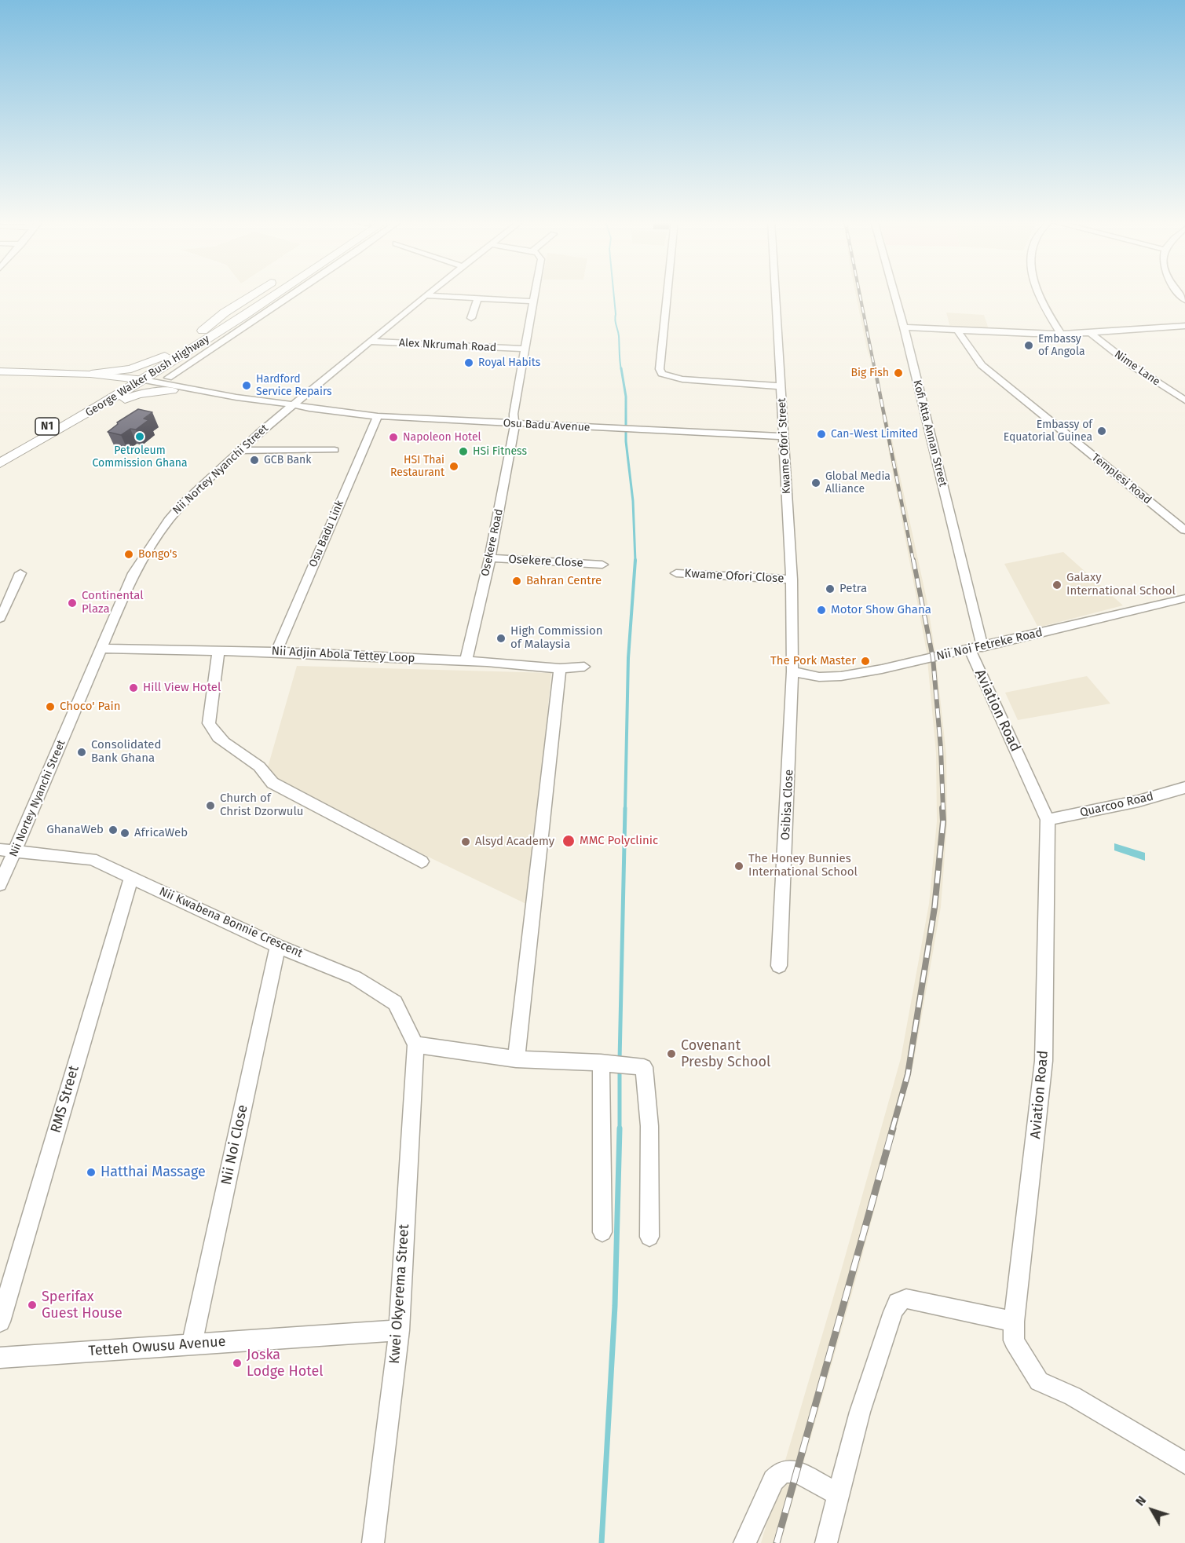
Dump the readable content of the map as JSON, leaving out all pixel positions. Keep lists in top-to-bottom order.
{
  "streets": {
    "highway": ["George Walker Bush Highway", "N1"],
    "street": [
      "Alex Nkrumah Road",
      "Nime Lane",
      "Osu Badu Avenue",
      "Kofi Atta Annan Street",
      "Kwame Ofori Street",
      "Nii Nortey Nyanchi Street",
      "Templesi Road",
      "Osu Badu Link",
      "Osekere Road",
      "Osekere Close",
      "Kwame Ofori Close",
      "Nii Noi Fetreke Road",
      "Nii Adjin Abola Tettey Loop",
      "Aviation Road",
      "Osibisa Close",
      "Quarcoo Road",
      "Nii Kwabena Bonnie Crescent",
      "RMS Street",
      "Nii Noi Close",
      "Kwei Okyerema Street",
      "Tetteh Owusu Avenue"
    ]
  },
  "crossings": [
    ["Alex Nkrumah Road", "Nii Nortey Nyanchi Street"],
    ["Alex Nkrumah Road", "Osekere Road"],
    ["George Walker Bush Highway", "Osu Badu Avenue"],
    ["Osu Badu Avenue", "Kwame Ofori Street"],
    ["Osu Badu Avenue", "Nii Nortey Nyanchi Street"],
    ["Osu Badu Avenue", "Osu Badu Link"],
    ["Osu Badu Avenue", "Osekere Road"],
    ["Kofi Atta Annan Street", "Nii Noi Fetreke Road"],
    ["Kwame Ofori Street", "Kwame Ofori Close"],
    ["Kwame Ofori Street", "Nii Noi Fetreke Road"],
    ["Kwame Ofori Street", "Osibisa Close"],
    ["Nii Nortey Nyanchi Street", "Nii Adjin Abola Tettey Loop"],
    ["Nii Nortey Nyanchi Street", "Nii Kwabena Bonnie Crescent"],
    ["Osu Badu Link", "Nii Adjin Abola Tettey Loop"],
    ["Osekere Road", "Osekere Close"],
    ["Osekere Road", "Nii Adjin Abola Tettey Loop"],
    ["Nii Noi Fetreke Road", "Aviation Road"],
    ["Nii Noi Fetreke Road", "Osibisa Close"],
    ["Aviation Road", "Quarcoo Road"],
    ["Nii Kwabena Bonnie Crescent", "RMS Street"],
    ["Nii Kwabena Bonnie Crescent", "Nii Noi Close"],
    ["Nii Kwabena Bonnie Crescent", "Kwei Okyerema Street"],
    ["Nii Noi Close", "Tetteh Owusu Avenue"],
    ["Kwei Okyerema Street", "Tetteh Owusu Avenue"]
  ],
  "places": [
    "Embassy of Angola",
    "Royal Habits",
    "Big Fish",
    "Hardford Service Repairs",
    "Embassy of Equatorial Guinea",
    "Can-West Limited",
    "Petroleum Commission Ghana",
    "Napoleon Hotel",
    "HSi Fitness",
    "GCB Bank",
    "HSI Thai Restaurant",
    "Global Media Alliance",
    "Bongo's",
    "Bahran Centre",
    "Galaxy International School",
    "Petra",
    "Continental Plaza",
    "Motor Show Ghana",
    "High Commission of Malaysia",
    "The Pork Master",
    "Hill View Hotel",
    "Choco' Pain",
    "Consolidated Bank Ghana",
    "Church of Christ Dzorwulu",
    "GhanaWeb",
    "AfricaWeb",
    "MMC Polyclinic",
    "Alsyd Academy",
    "The Honey Bunnies International School",
    "Covenant Presby School",
    "Hatthai Massage",
    "Sperifax Guest House",
    "Joska Lodge Hotel"
  ],
  "north": "top left"
}
